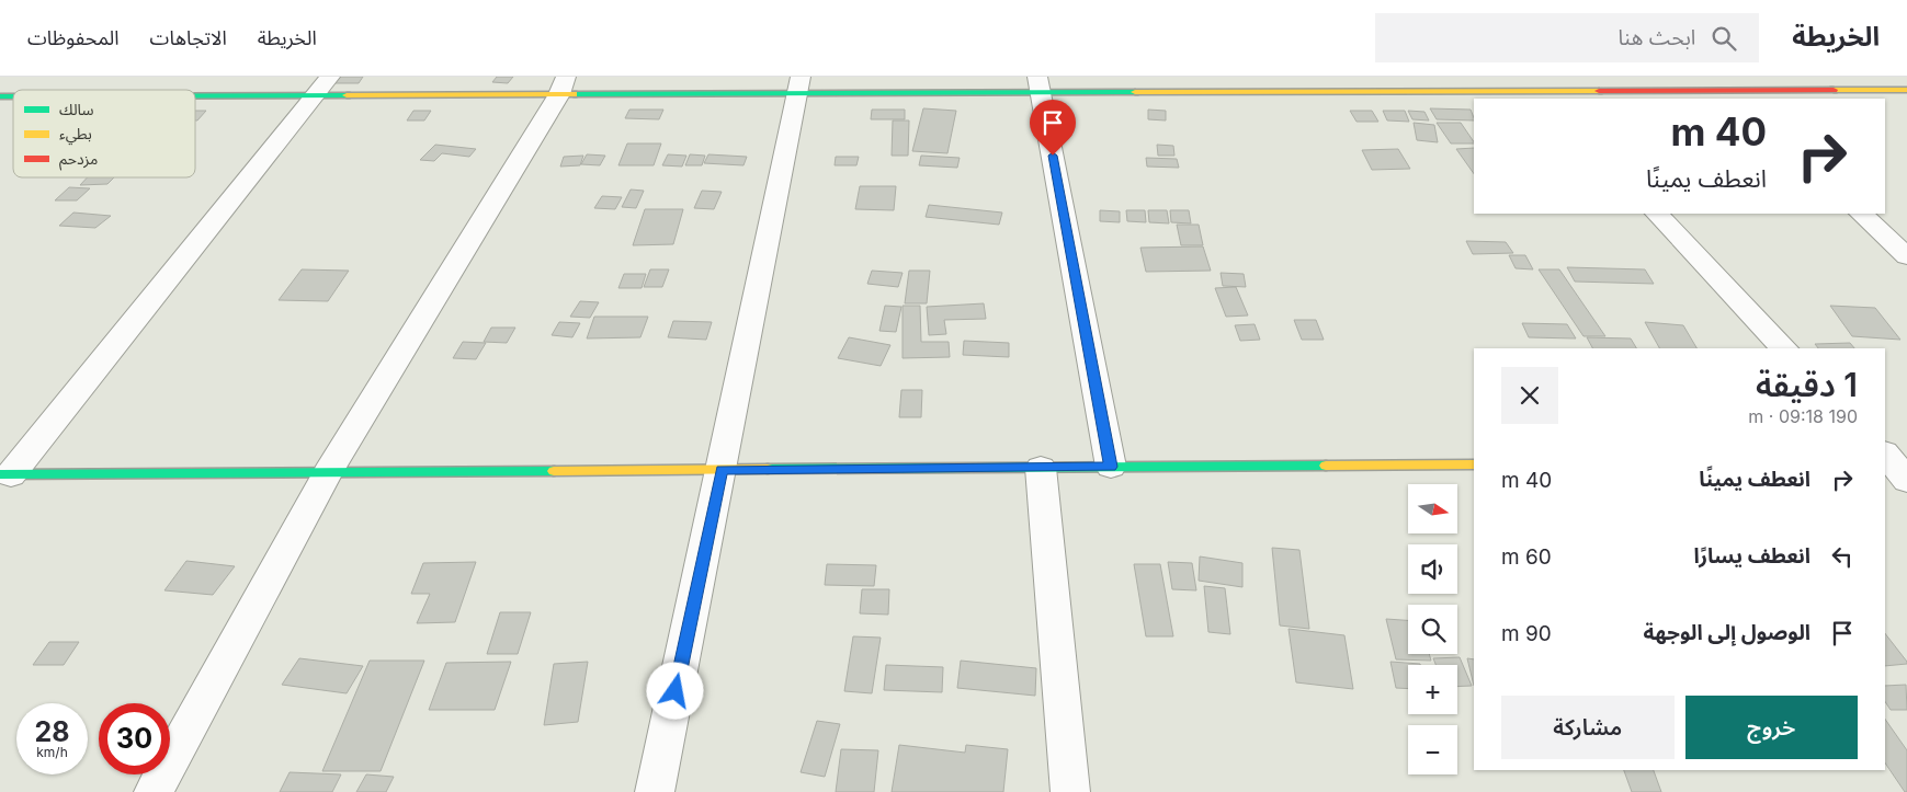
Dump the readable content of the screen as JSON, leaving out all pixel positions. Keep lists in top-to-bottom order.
{
  "legend": ["سالك", "بطيء", "مزدحم"],
  "north": "right",
  "page": {
    "header": "الخريطة",
    "search": "ابحث هنا",
    "nav": ["الخريطة", "الاتجاهات", "المحفوظات"],
    "turn": ["40 m", "انعطف يمينًا"],
    "heading": ["1 دقيقة", "190 m · 09:18"],
    "list": [
      {
        "name": "انعطف يمينًا",
        "value": "40 m"
      },
      {
        "name": "انعطف يسارًا",
        "value": "60 m"
      },
      {
        "name": "الوصول إلى الوجهة",
        "value": "90 m"
      }
    ],
    "map_buttons": ["+", "−"],
    "buttons": ["خروج", "مشاركة"],
    "speed": "28 km/h",
    "limit": "30"
  }
}
